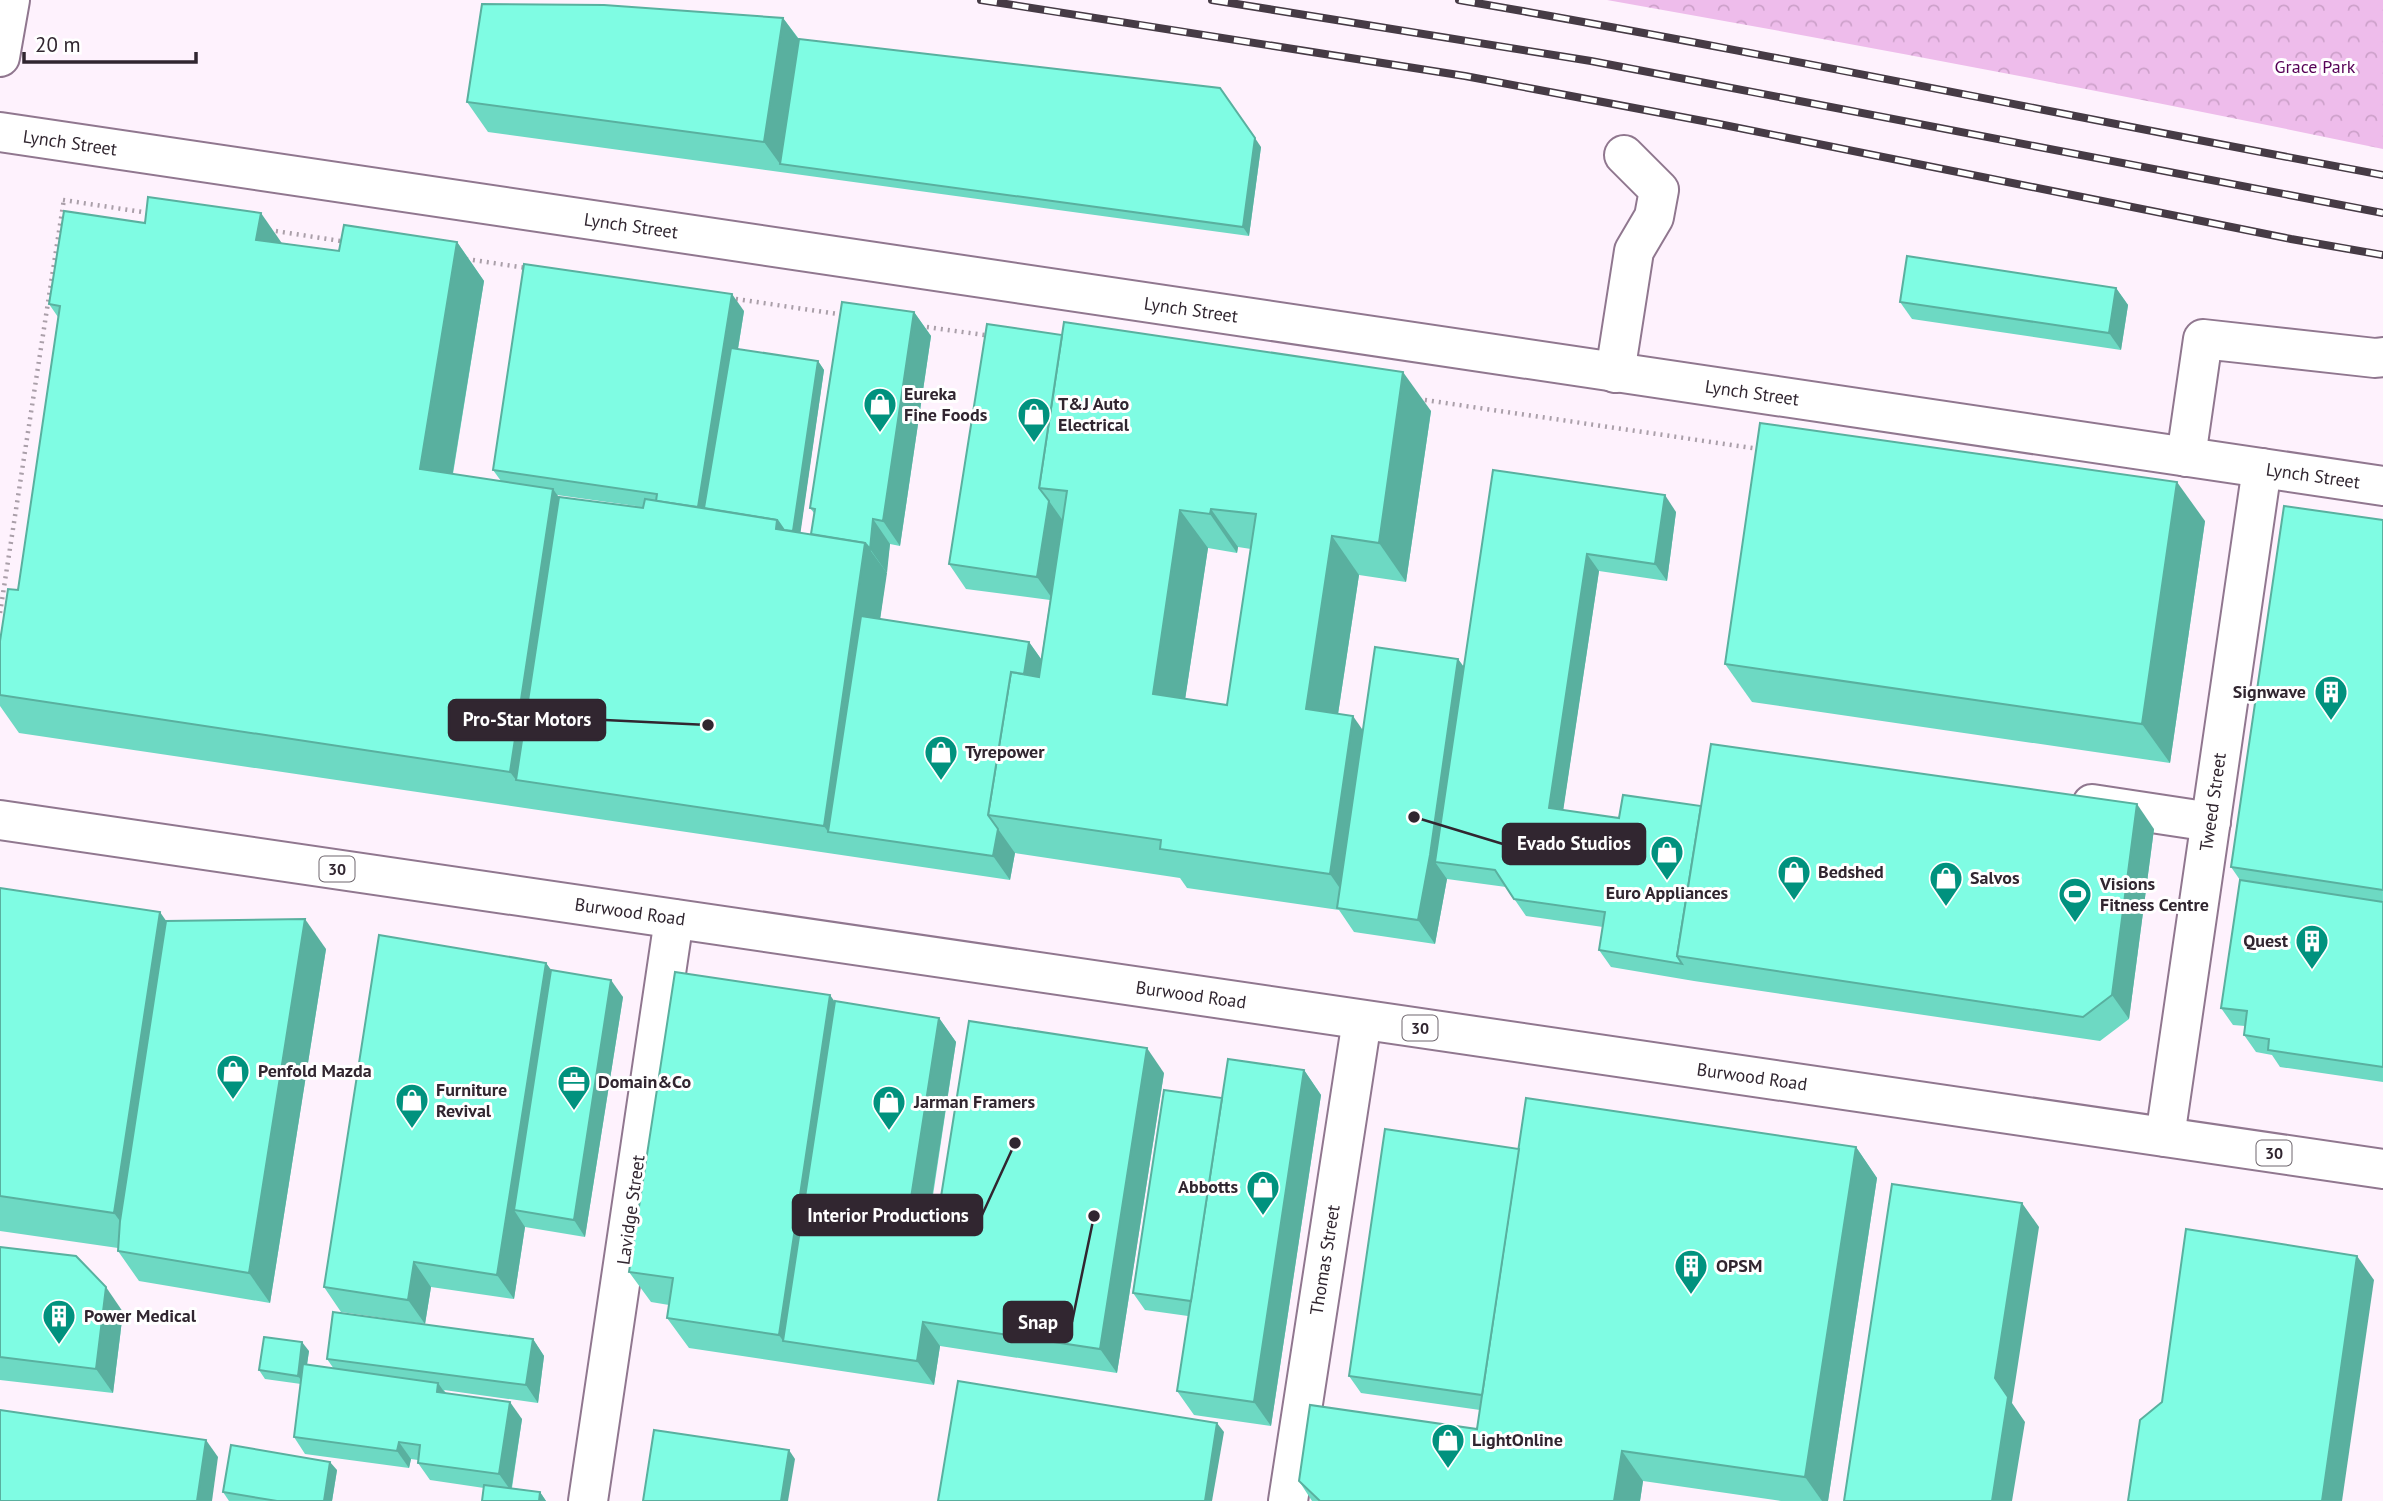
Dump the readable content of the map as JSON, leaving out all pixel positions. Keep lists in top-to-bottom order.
{
  "streets": {
    "street": [
      "Lynch Street",
      "Tweed Street",
      "30",
      "Burwood Road",
      "Lavidge Street",
      "Thomas Street"
    ]
  },
  "crossings": [
    ["Lynch Street", "Tweed Street"],
    ["Tweed Street", "Burwood Road"],
    ["Burwood Road", "Lavidge Street"],
    ["Burwood Road", "Thomas Street"]
  ],
  "parks": ["Grace Park"],
  "places": {
    "shop": [
      "Eureka Fine Foods",
      "T&J Auto Electrical",
      "Tyrepower",
      "Euro Appliances",
      "Bedshed",
      "Salvos",
      "Penfold Mazda",
      "Furniture Revival",
      "Jarman Framers",
      "Abbotts",
      "LightOnline"
    ],
    "building": [
      "Signwave",
      "Quest",
      "OPSM",
      "Power Medical"
    ],
    "other": [
      "Pro-Star Motors",
      "Evado Studios",
      "Interior Productions",
      "Snap"
    ],
    "sports": ["Visions Fitness Centre"],
    "office": ["Domain&Co"]
  },
  "scale_bar": "20 m"
}
